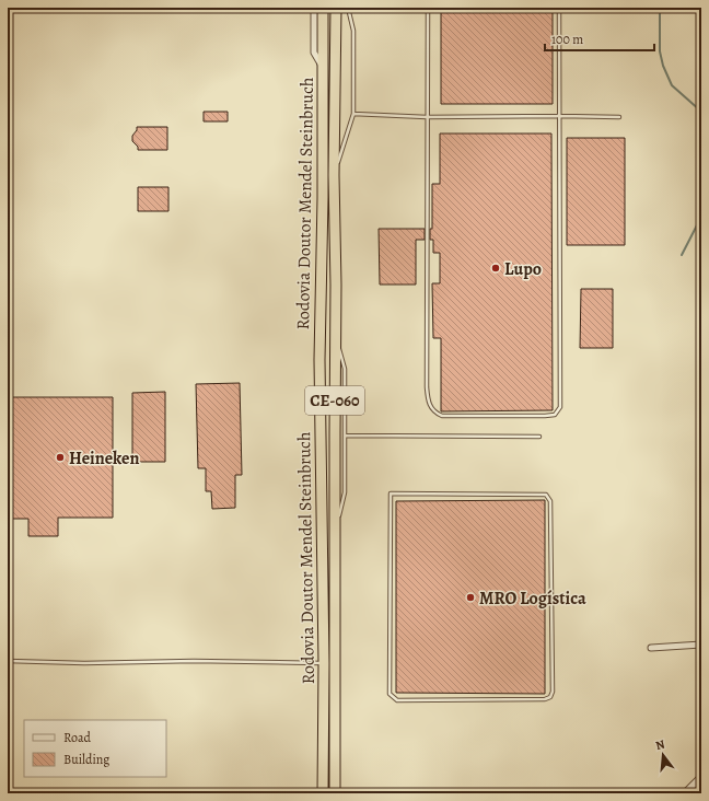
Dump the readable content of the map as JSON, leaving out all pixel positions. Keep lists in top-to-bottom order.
{
  "streets": {
    "highway": ["Rodovia Doutor Mendel Steinbruch", "CE-060"]
  },
  "places": ["Lupo", "Heineken", "MRO Logística"],
  "legend": ["Road", "Building"],
  "scale_bar": "100 m",
  "north": "top"
}
